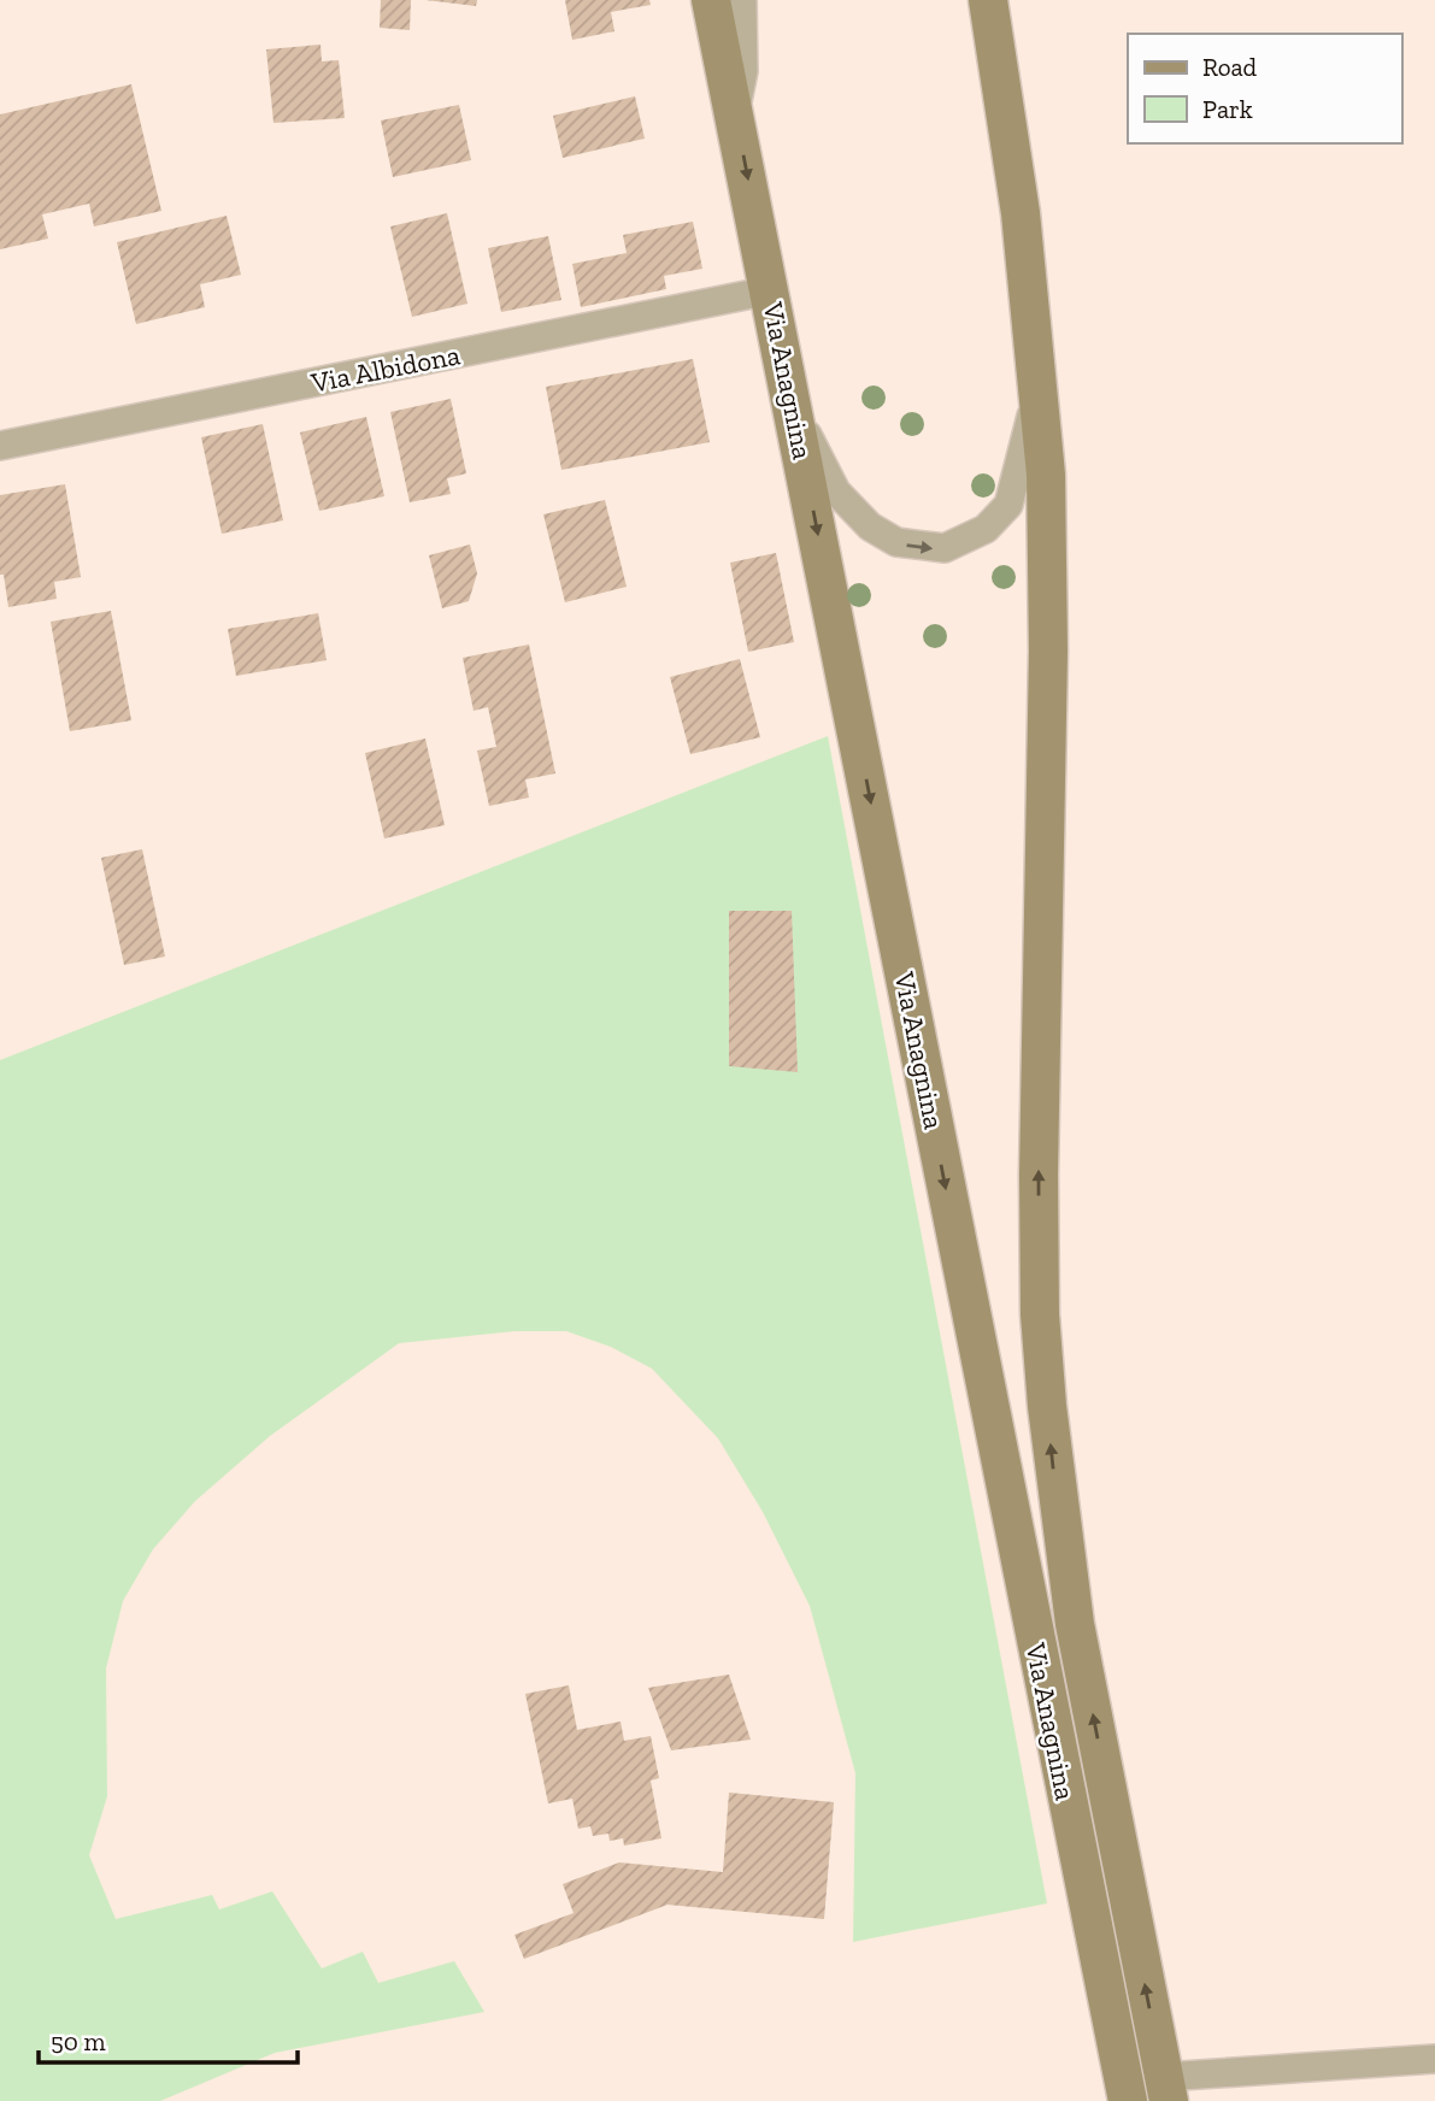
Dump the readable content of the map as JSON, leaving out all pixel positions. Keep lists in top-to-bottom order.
{
  "streets": {
    "main road": ["Via Anagnina"],
    "street": ["Via Albidona"]
  },
  "crossings": [
    ["Via Albidona", "Via Anagnina"]
  ],
  "legend": ["Road", "Park"],
  "scale_bar": "50 m"
}
